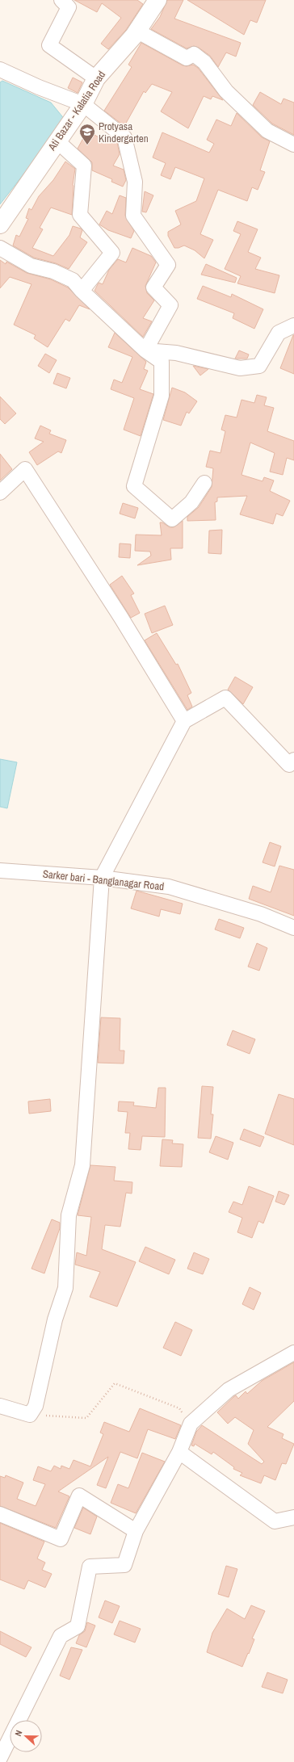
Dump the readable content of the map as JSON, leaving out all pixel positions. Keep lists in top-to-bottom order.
{
  "streets": {
    "main road": ["Ati Bazar - Kalatia Road"],
    "street": ["Sarker bari - Banglanagar Road"]
  },
  "places": {
    "school or university": ["Protyasa Kindergarten"]
  },
  "north": "left"
}
